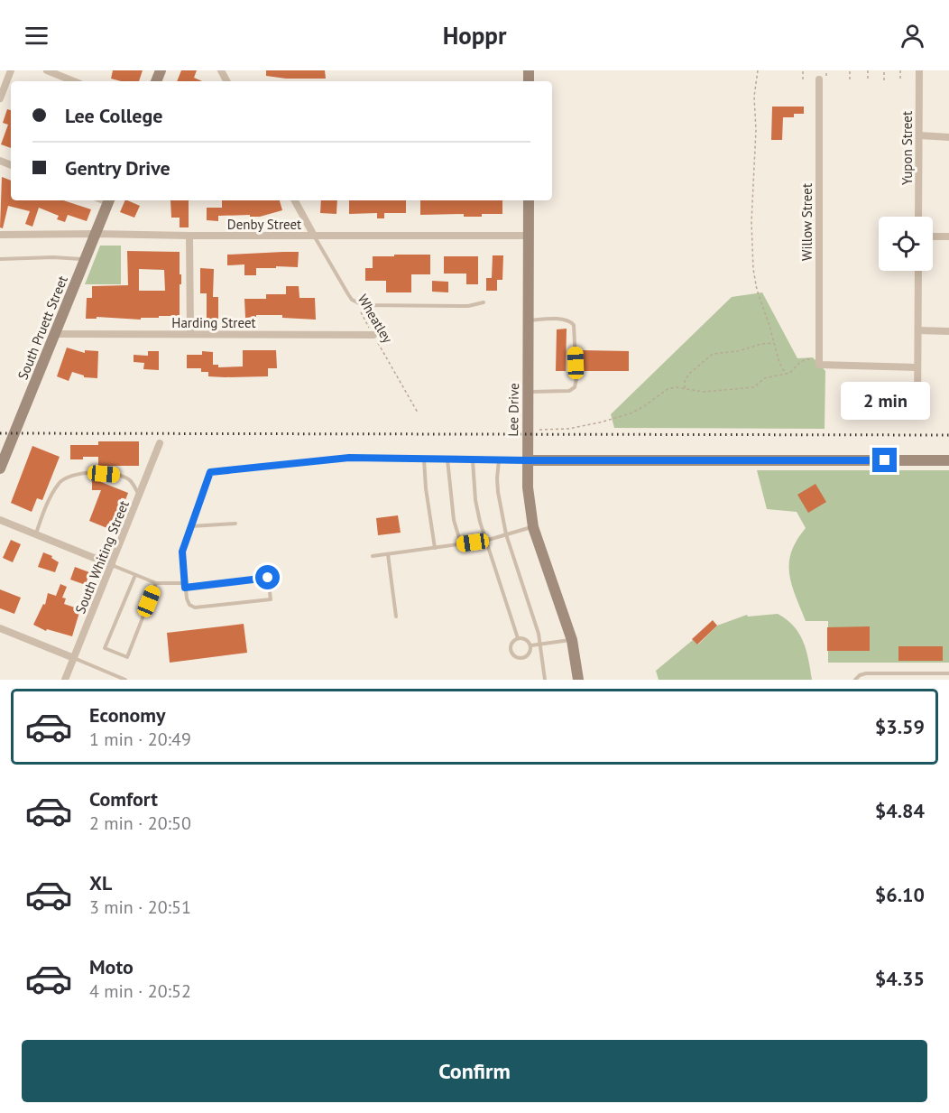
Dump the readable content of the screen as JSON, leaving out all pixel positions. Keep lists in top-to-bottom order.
{
  "streets": {
    "street": [
      "Yupon Street",
      "Willow Street",
      "Denby Street",
      "Harding Street",
      "South Pruett Street",
      "Lee Drive",
      "South Whiting Street"
    ],
    "lane": ["Wheatley"]
  },
  "crossings": [
    ["Denby Street", "Wheatley"],
    ["Denby Street", "South Pruett Street"],
    ["Denby Street", "Lee Drive"],
    ["Wheatley", "Harding Street"],
    ["Harding Street", "South Pruett Street"]
  ],
  "page": {
    "header": "Hoppr",
    "banner": ["Lee College", "Gentry Drive"],
    "bubble": "2 min",
    "list": [
      {
        "name": "Economy",
        "note": "1 min · 20:49",
        "value": "$3.59"
      },
      {
        "name": "Comfort",
        "note": "2 min · 20:50",
        "value": "$4.84"
      },
      {
        "name": "XL",
        "note": "3 min · 20:51",
        "value": "$6.10"
      },
      {
        "name": "Moto",
        "note": "4 min · 20:52",
        "value": "$4.35"
      }
    ],
    "buttons": "Confirm"
  }
}
